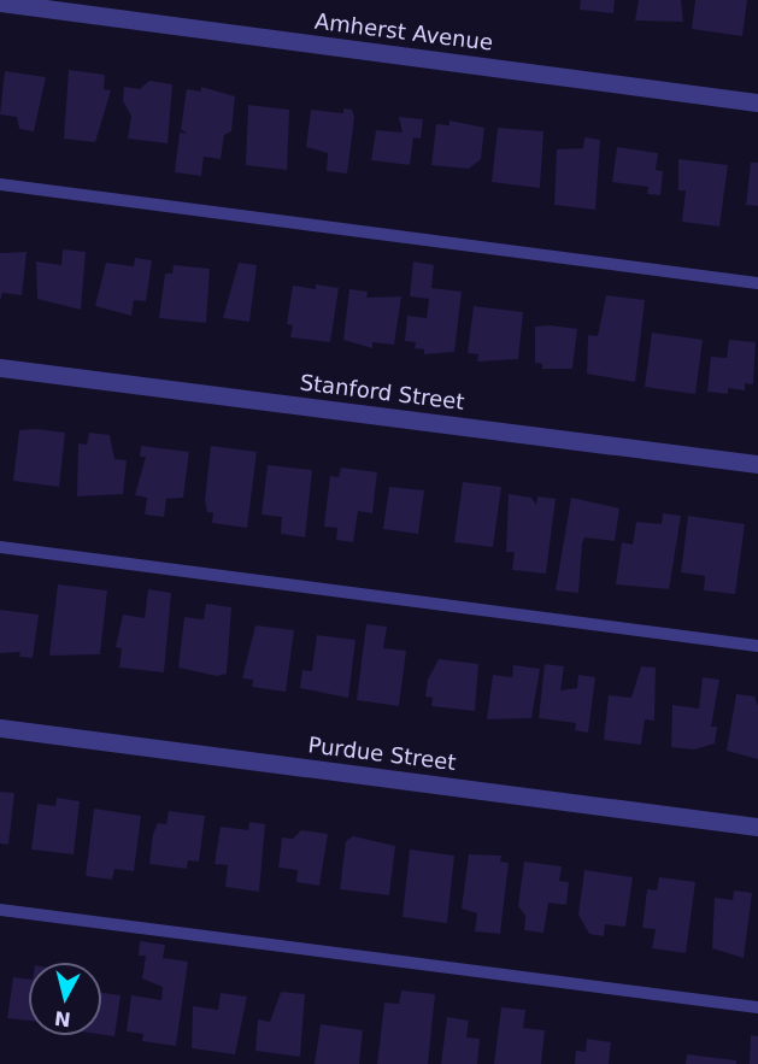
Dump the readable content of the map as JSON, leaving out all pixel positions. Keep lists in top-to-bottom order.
{
  "streets": {
    "street": ["Amherst Avenue", "Stanford Street", "Purdue Street"]
  },
  "north": "bottom"
}
